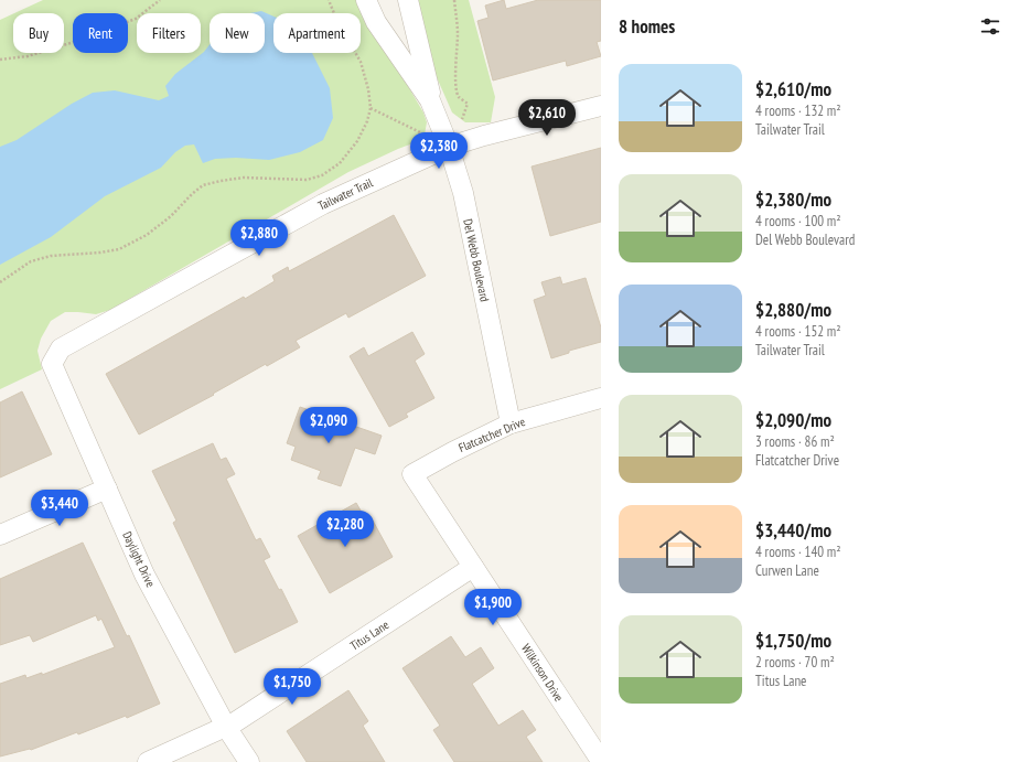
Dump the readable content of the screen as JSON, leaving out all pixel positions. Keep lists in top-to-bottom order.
{
  "streets": {
    "street": [
      "Tailwater Trail",
      "Del Webb Boulevard",
      "Flatcatcher Drive",
      "Daylight Drive",
      "Titus Lane",
      "Wilkinson Drive"
    ]
  },
  "crossings": [
    ["Tailwater Trail", "Del Webb Boulevard"],
    ["Tailwater Trail", "Daylight Drive"],
    ["Del Webb Boulevard", "Flatcatcher Drive"],
    ["Flatcatcher Drive", "Wilkinson Drive"],
    ["Daylight Drive", "Titus Lane"],
    ["Titus Lane", "Wilkinson Drive"]
  ],
  "page": {
    "heading": "8 homes",
    "chip": [
      "Buy",
      "Rent",
      "Filters",
      "New",
      "Apartment"
    ],
    "list": [
      {
        "name": "$2,610/mo",
        "note": "4 rooms · 132 m² · Tailwater Trail"
      },
      {
        "name": "$2,380/mo",
        "note": "4 rooms · 100 m² · Del Webb Boulevard"
      },
      {
        "name": "$2,880/mo",
        "note": "4 rooms · 152 m² · Tailwater Trail"
      },
      {
        "name": "$2,090/mo",
        "note": "3 rooms · 86 m² · Flatcatcher Drive"
      },
      {
        "name": "$3,440/mo",
        "note": "4 rooms · 140 m² · Curwen Lane"
      },
      {
        "name": "$1,750/mo",
        "note": "2 rooms · 70 m² · Titus Lane"
      }
    ],
    "price": [
      "$2,610",
      "$2,380",
      "$2,880",
      "$2,090",
      "$3,440",
      "$2,280",
      "$1,900",
      "$1,750"
    ]
  }
}
